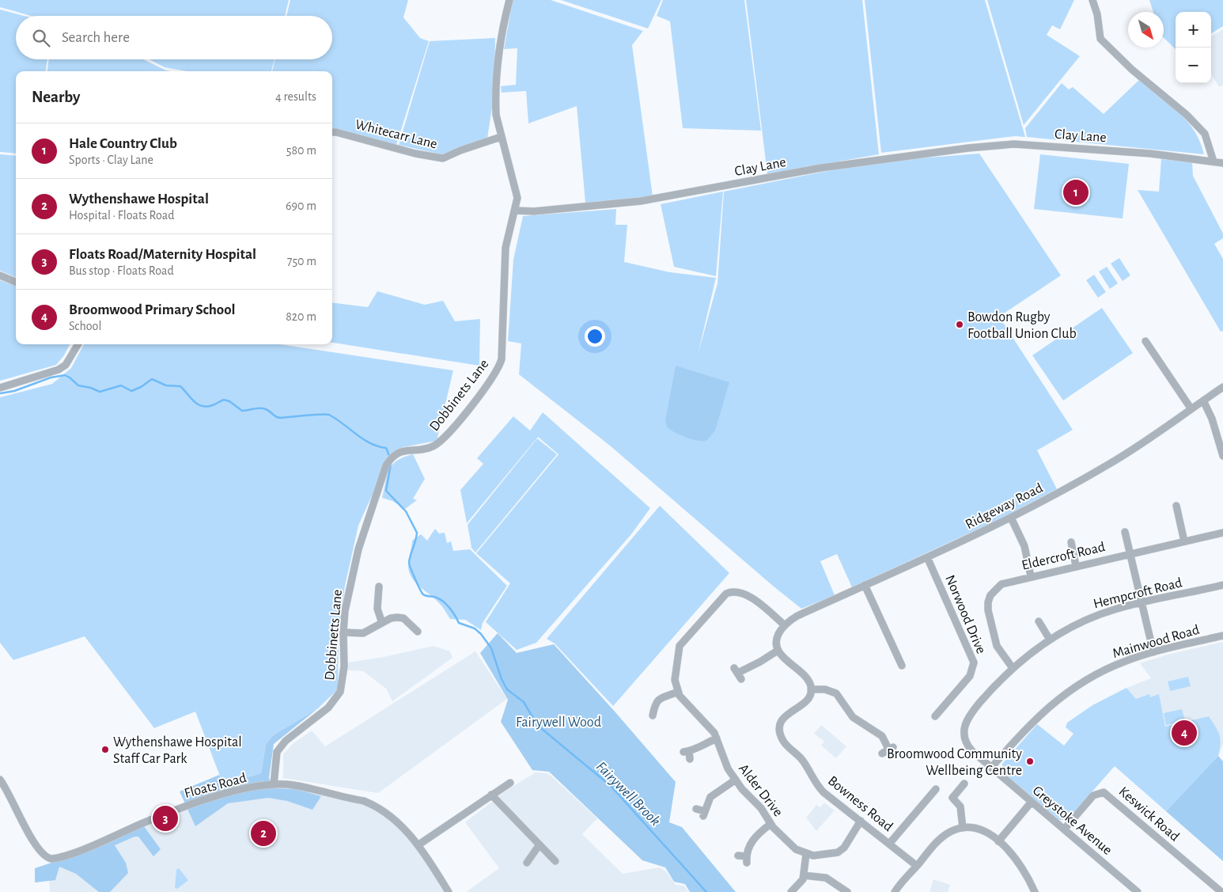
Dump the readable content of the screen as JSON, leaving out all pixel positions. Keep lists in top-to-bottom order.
{
  "streets": {
    "street": [
      "Whitecarr Lane",
      "Clay Lane",
      "Dobbinets Lane",
      "Ridgeway Road",
      "Eldercroft Road",
      "Hempcroft Road",
      "Norwood Drive",
      "Dobbinetts Lane",
      "Mainwood Road",
      "Floats Road",
      "Alder Drive",
      "Bowness Road",
      "Keswick Road",
      "Greystoke Avenue"
    ]
  },
  "crossings": [
    ["Clay Lane", "Dobbinets Lane"],
    ["Dobbinets Lane", "Dobbinetts Lane"],
    ["Ridgeway Road", "Norwood Drive"],
    ["Ridgeway Road", "Alder Drive"],
    ["Eldercroft Road", "Hempcroft Road"],
    ["Hempcroft Road", "Mainwood Road"],
    ["Hempcroft Road", "Greystoke Avenue"],
    ["Dobbinetts Lane", "Floats Road"],
    ["Mainwood Road", "Greystoke Avenue"],
    ["Keswick Road", "Greystoke Avenue"]
  ],
  "water": ["Fairywell Brook"],
  "parks": ["Fairywell Wood"],
  "places": ["Bowdon Rugby Football Union Club", "Wythenshawe Hospital Staff Car Park", "Broomwood Community Wellbeing Centre"],
  "north": "bottom right",
  "page": {
    "map_buttons": ["+", "−"],
    "search": "Search here",
    "heading": ["Nearby", "4 results"],
    "list": [
      {
        "mark": "1",
        "name": "Hale Country Club",
        "note": "Sports · Clay Lane",
        "value": "580 m"
      },
      {
        "mark": "2",
        "name": "Wythenshawe Hospital",
        "note": "Hospital · Floats Road",
        "value": "690 m"
      },
      {
        "mark": "3",
        "name": "Floats Road/Maternity Hospital",
        "note": "Bus stop · Floats Road",
        "value": "750 m"
      },
      {
        "mark": "4",
        "name": "Broomwood Primary School",
        "note": "School",
        "value": "820 m"
      }
    ],
    "pins": [
      "1",
      "4",
      "3",
      "2"
    ]
  }
}
